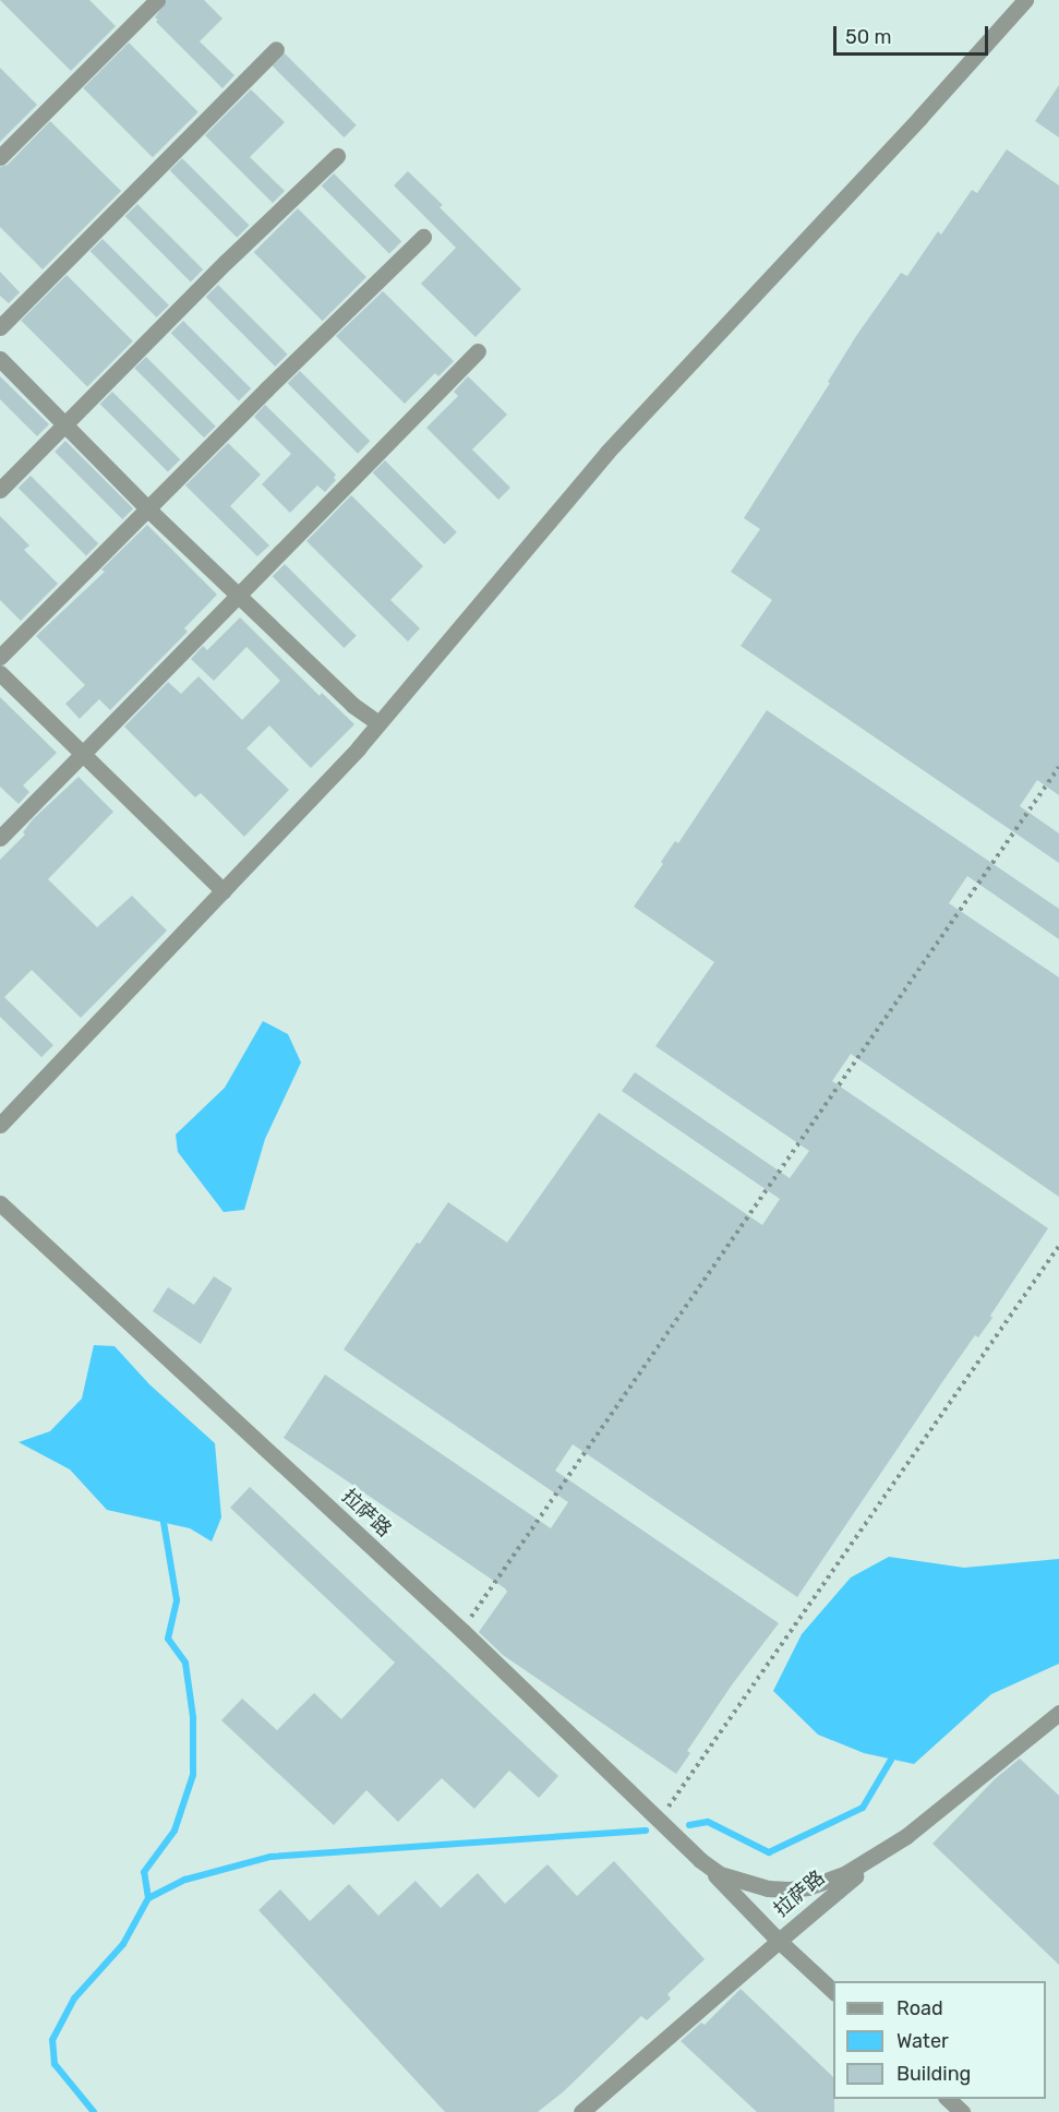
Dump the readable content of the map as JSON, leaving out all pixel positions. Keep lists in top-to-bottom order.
{
  "streets": {
    "street": ["拉萨路"]
  },
  "legend": ["Road", "Water", "Building"],
  "scale_bar": "50 m"
}
